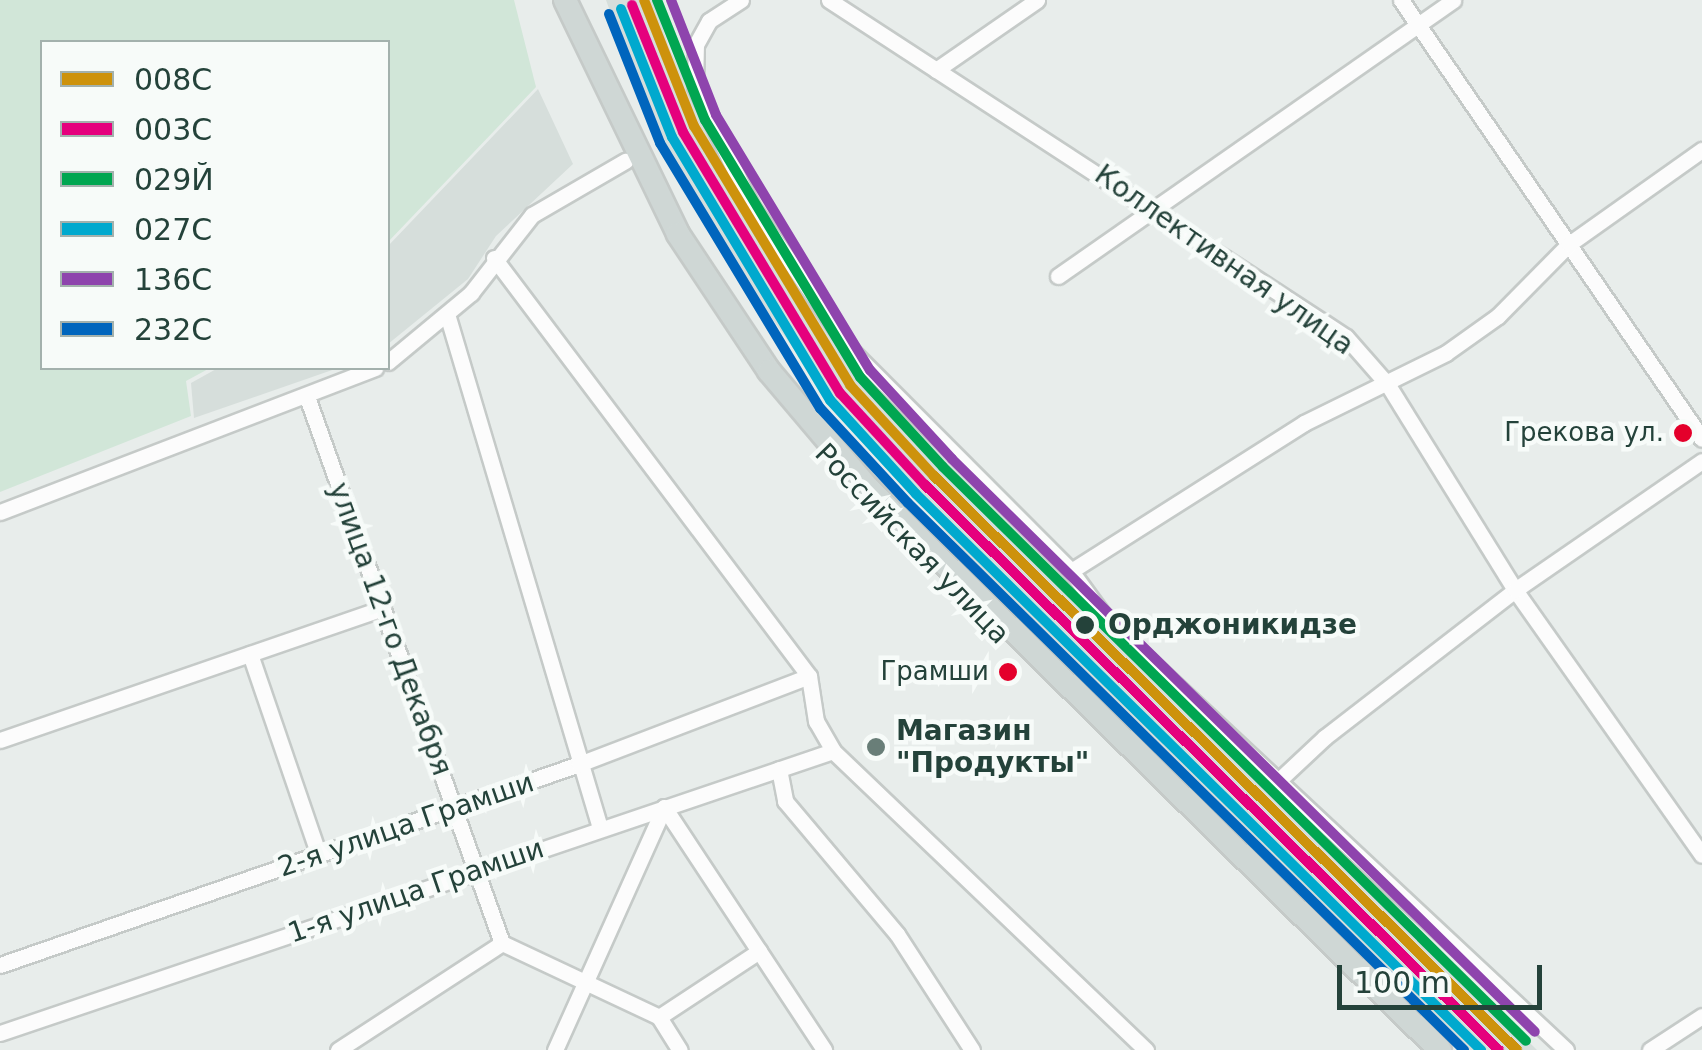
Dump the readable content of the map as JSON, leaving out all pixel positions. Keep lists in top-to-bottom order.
{
  "streets": {
    "main road": ["Российская улица"],
    "street": [
      "Коллективная улица",
      "улица 12-го Декабря",
      "2-я улица Грамши",
      "1-я улица Грамши"
    ]
  },
  "crossings": [
    ["улица 12-го Декабря", "2-я улица Грамши"],
    ["улица 12-го Декабря", "1-я улица Грамши"]
  ],
  "places": [
    "Грекова ул.",
    "Орджоникидзе",
    "Грамши",
    "Магазин \"Продукты\""
  ],
  "lines": [
    "transit line 008С",
    "transit line 029Й",
    "transit line 136С",
    "transit line 003С",
    "transit line 027С",
    "transit line 232C"
  ],
  "legend": [
    "008С",
    "003С",
    "029Й",
    "027С",
    "136С",
    "232C"
  ],
  "scale_bar": "100 m"
}
